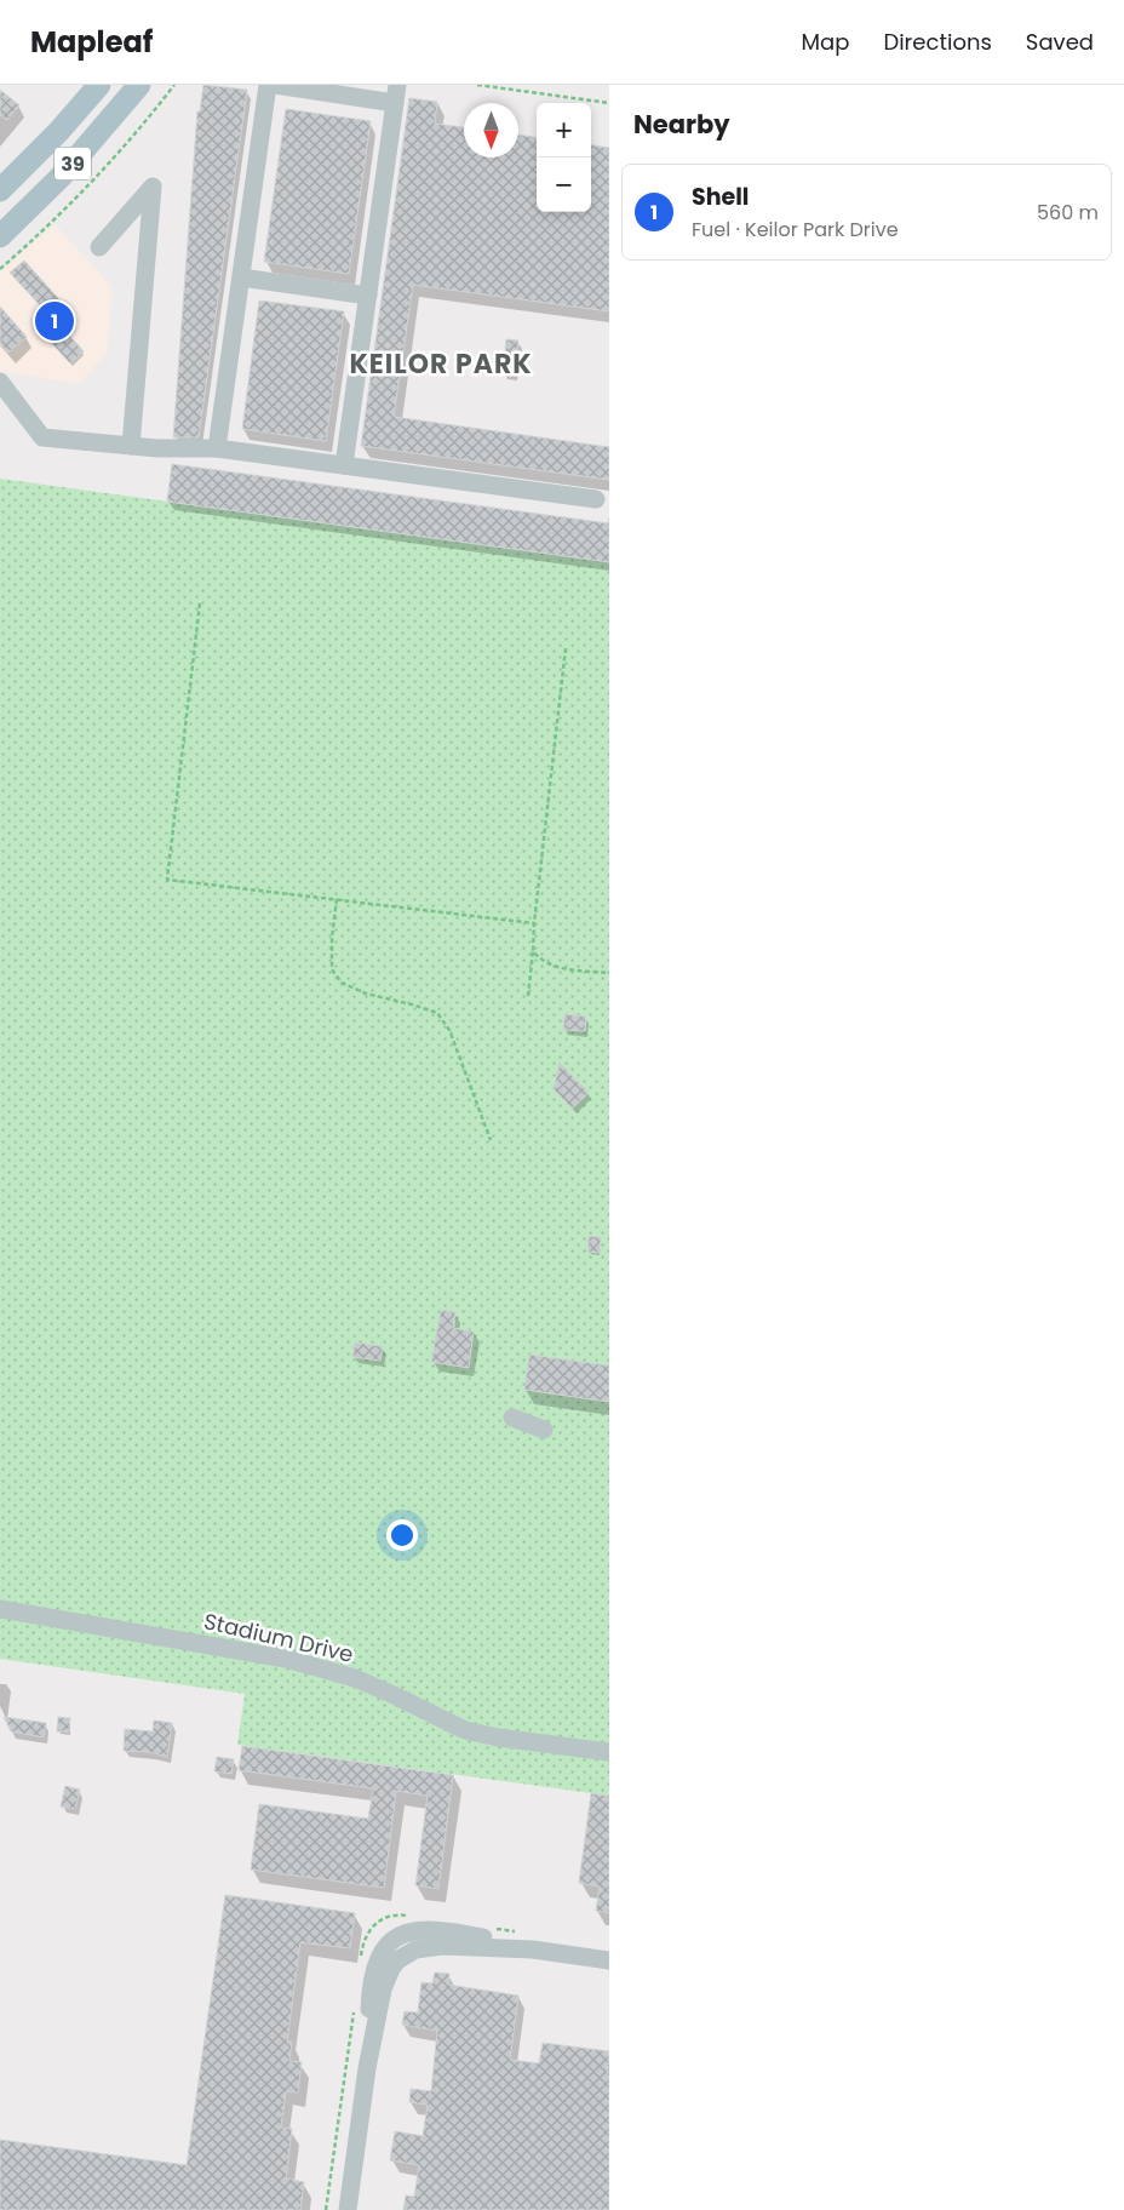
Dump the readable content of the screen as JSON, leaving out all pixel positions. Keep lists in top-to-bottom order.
{
  "streets": {
    "main road": ["39"],
    "street": ["Stadium Drive"]
  },
  "districts": ["KEILOR PARK"],
  "north": "bottom",
  "page": {
    "header": "Mapleaf",
    "nav": ["Map", "Directions", "Saved"],
    "heading": "Nearby",
    "map_buttons": ["+", "−"],
    "list": [
      {
        "mark": "1",
        "name": "Shell",
        "note": "Fuel · Keilor Park Drive",
        "value": "560 m"
      }
    ],
    "pins": "1"
  }
}
